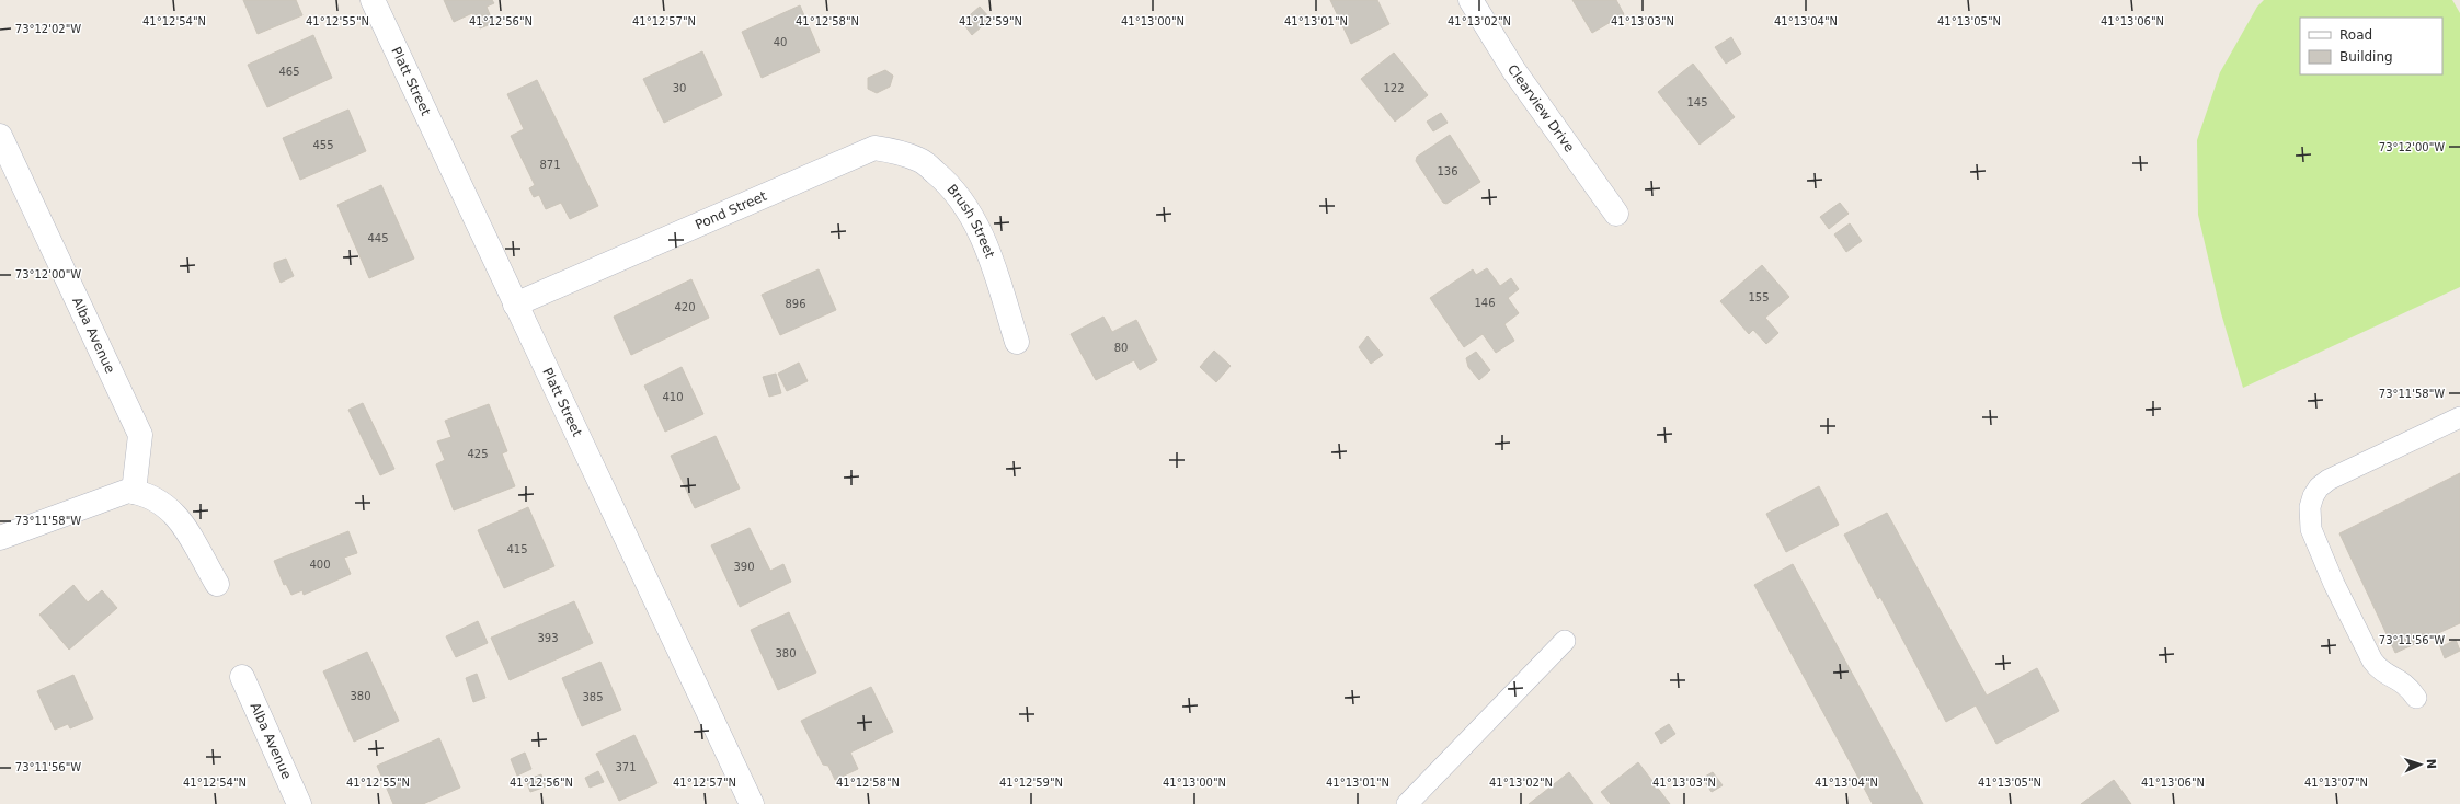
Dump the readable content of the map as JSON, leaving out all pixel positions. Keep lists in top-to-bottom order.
{
  "streets": {
    "street": [
      "Platt Street",
      "Clearview Drive",
      "Pond Street",
      "Brush Street",
      "Alba Avenue"
    ]
  },
  "crossings": [
    ["Platt Street", "Pond Street"],
    ["Pond Street", "Brush Street"]
  ],
  "house_numbers": [
    "40",
    "465",
    "30",
    "122",
    "145",
    "455",
    "871",
    "136",
    "445",
    "155",
    "146",
    "896",
    "420",
    "80",
    "410",
    "425",
    "415",
    "400",
    "390",
    "393",
    "380",
    "380",
    "385",
    "371"
  ],
  "legend": ["Road", "Building"],
  "north": "right",
  "coordinates": [
    "41°12'54\"N",
    "41°12'55\"N",
    "41°12'56\"N",
    "41°12'57\"N",
    "41°12'58\"N",
    "41°12'59\"N",
    "41°13'00\"N",
    "41°13'01\"N",
    "41°13'02\"N",
    "41°13'03\"N",
    "41°13'04\"N",
    "41°13'05\"N",
    "41°13'06\"N",
    "73°12'02\"W",
    "73°12'00\"W",
    "73°11'58\"W",
    "73°11'56\"W",
    "41°13'07\"N"
  ]
}
